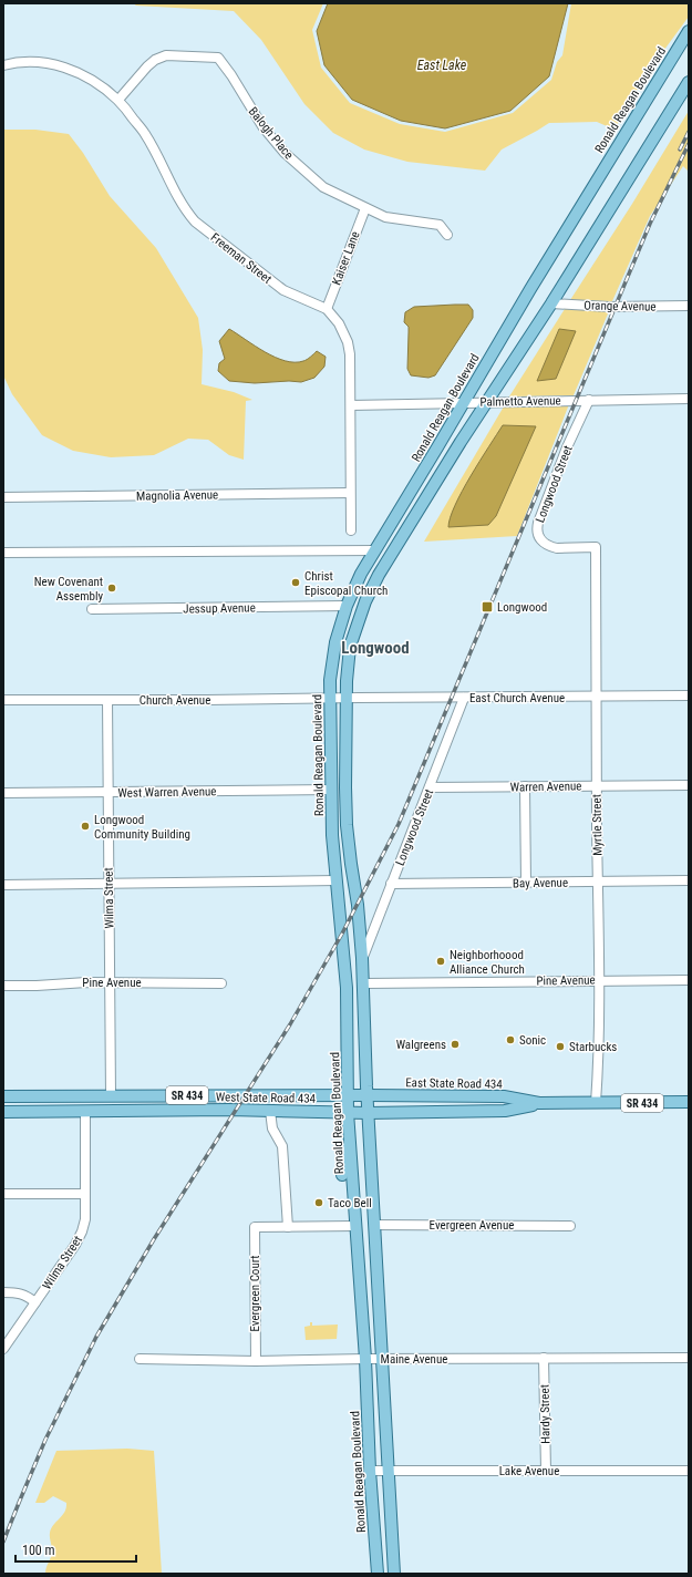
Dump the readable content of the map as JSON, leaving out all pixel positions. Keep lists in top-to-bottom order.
{
  "streets": {
    "main road": [
      "Ronald Reagan Boulevard",
      "East State Road 434",
      "SR 434",
      "West State Road 434"
    ],
    "street": [
      "Balogh Place",
      "Freeman Street",
      "Kaiser Lane",
      "Orange Avenue",
      "Palmetto Avenue",
      "Longwood Street",
      "Magnolia Avenue",
      "Jessup Avenue",
      "East Church Avenue",
      "Church Avenue",
      "Warren Avenue",
      "West Warren Avenue",
      "Myrtle Street",
      "Bay Avenue",
      "Wilma Street",
      "Pine Avenue",
      "Evergreen Avenue",
      "Evergreen Court",
      "Maine Avenue",
      "Hardy Street",
      "Lake Avenue"
    ]
  },
  "crossings": [
    ["Ronald Reagan Boulevard", "Palmetto Avenue"],
    ["Ronald Reagan Boulevard", "Jessup Avenue"],
    ["Ronald Reagan Boulevard", "Church Avenue"],
    ["Ronald Reagan Boulevard", "West Warren Avenue"],
    ["Ronald Reagan Boulevard", "West State Road 434"],
    ["Ronald Reagan Boulevard", "Maine Avenue"],
    ["Ronald Reagan Boulevard", "Lake Avenue"],
    ["Balogh Place", "Freeman Street"],
    ["Balogh Place", "Kaiser Lane"],
    ["Freeman Street", "Kaiser Lane"],
    ["Palmetto Avenue", "Longwood Street"],
    ["Longwood Street", "East Church Avenue"],
    ["Longwood Street", "Warren Avenue"],
    ["Longwood Street", "Myrtle Street"],
    ["Longwood Street", "Bay Avenue"],
    ["East Church Avenue", "Church Avenue"],
    ["East Church Avenue", "Myrtle Street"],
    ["Church Avenue", "Wilma Street"],
    ["Warren Avenue", "Myrtle Street"],
    ["West Warren Avenue", "Wilma Street"],
    ["Myrtle Street", "Bay Avenue"],
    ["Myrtle Street", "Pine Avenue"],
    ["Myrtle Street", "East State Road 434"],
    ["Wilma Street", "Pine Avenue"],
    ["Wilma Street", "West State Road 434"],
    ["East State Road 434", "West State Road 434"],
    ["Evergreen Court", "Maine Avenue"],
    ["Maine Avenue", "Hardy Street"],
    ["Hardy Street", "Lake Avenue"]
  ],
  "districts": ["Longwood"],
  "water": ["East Lake"],
  "places": {
    "other": [
      "Christ Episcopal Church",
      "New Covenant Assembly",
      "Longwood Community Building",
      "Neighborhoood Alliance Church",
      "Sonic",
      "Walgreens",
      "Starbucks",
      "Taco Bell"
    ],
    "transit": ["Longwood"]
  },
  "scale_bar": "100 m"
}
